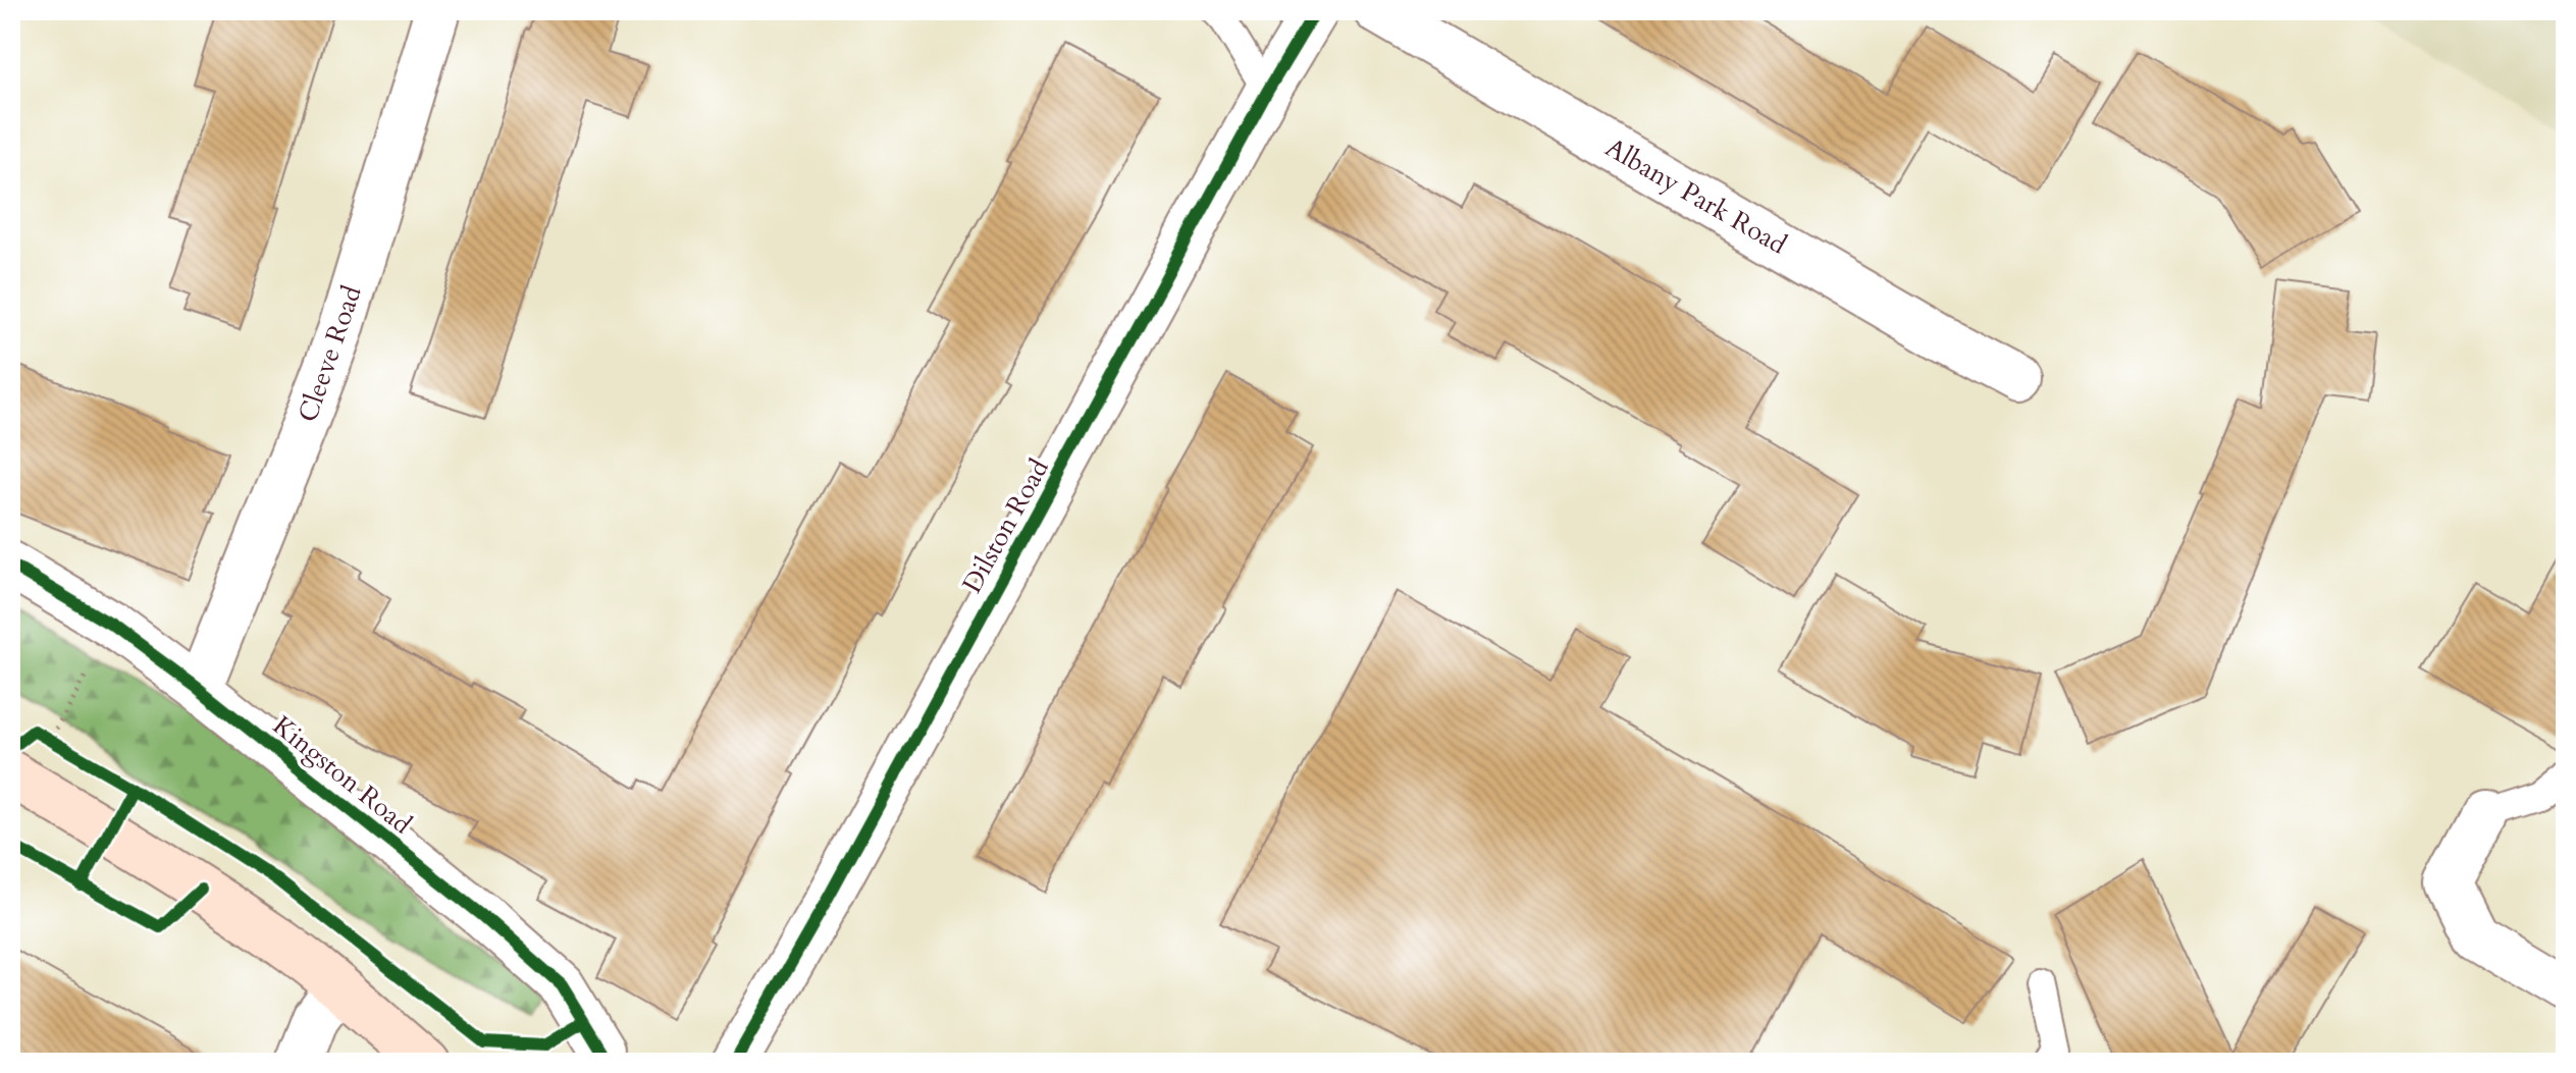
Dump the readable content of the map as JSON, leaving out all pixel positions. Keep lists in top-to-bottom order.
{
  "streets": {
    "street": [
      "Albany Park Road",
      "Cleeve Road",
      "Dilston Road",
      "Kingston Road"
    ]
  },
  "crossings": [
    ["Cleeve Road", "Kingston Road"]
  ]
}
